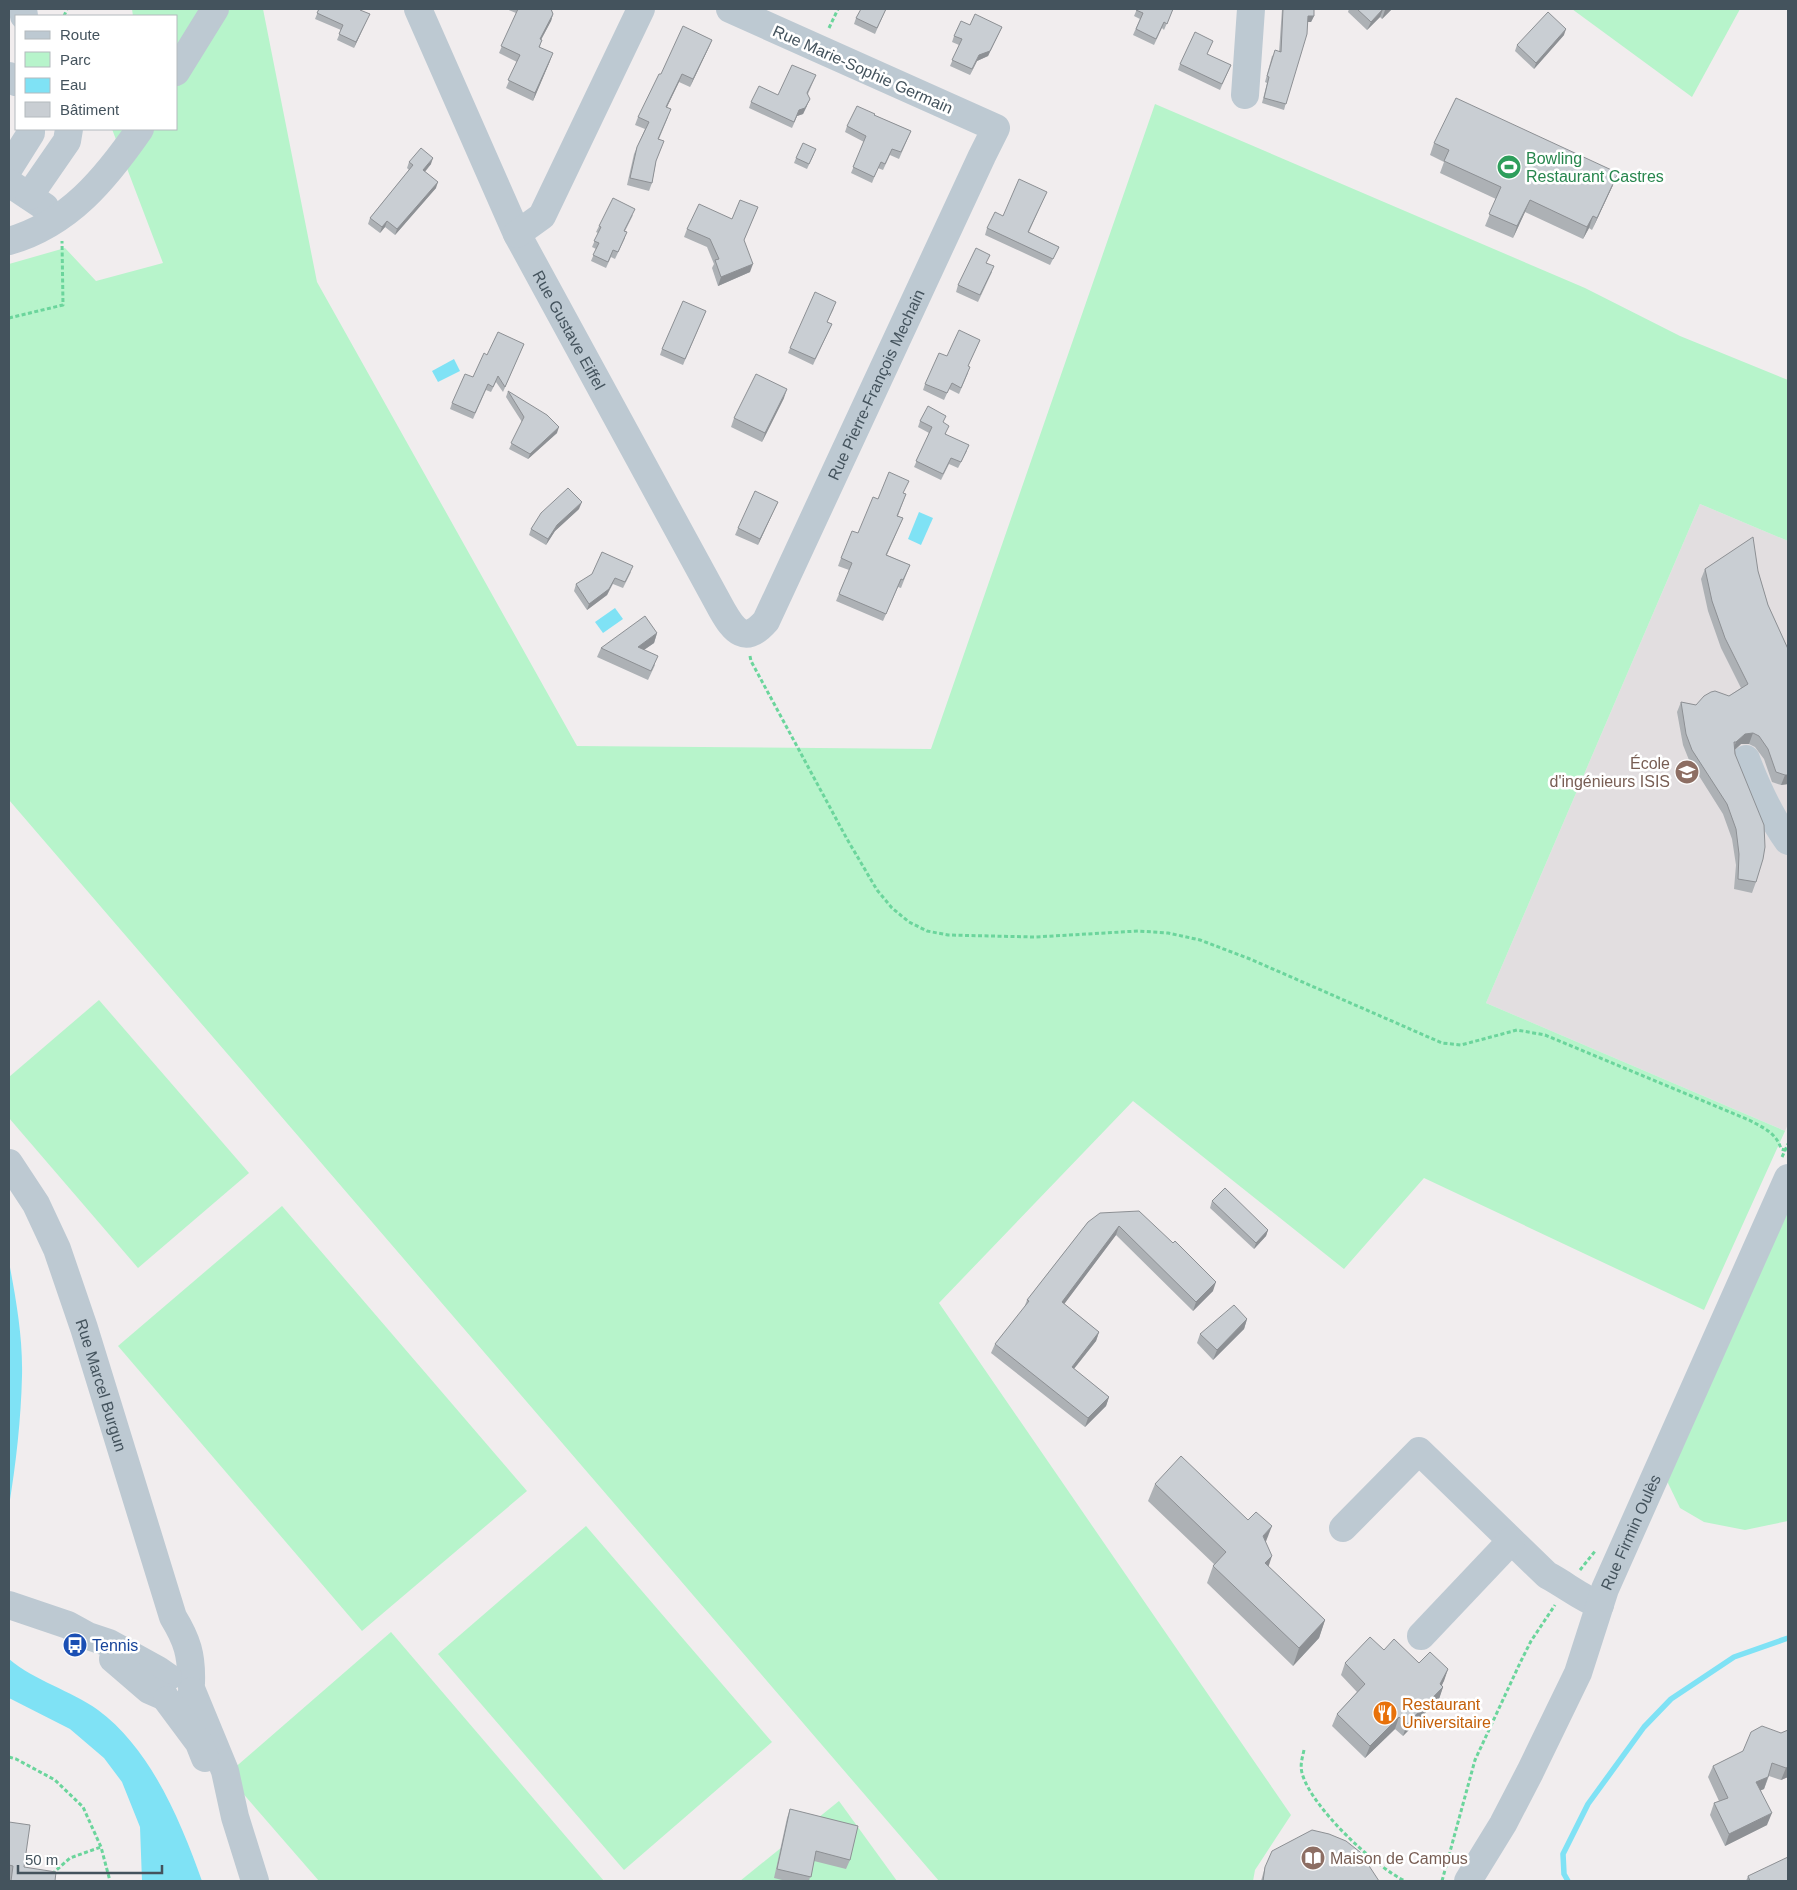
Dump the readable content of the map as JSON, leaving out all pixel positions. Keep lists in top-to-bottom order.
{
  "streets": {
    "street": [
      "Rue Marie-Sophie Germain",
      "Rue Gustave Eiffel",
      "Rue Pierre-François Mechain",
      "Rue Marcel Burgun",
      "Rue Firmin Oulès"
    ]
  },
  "crossings": [
    ["Rue Marie-Sophie Germain", "Rue Pierre-François Mechain"],
    ["Rue Gustave Eiffel", "Rue Pierre-François Mechain"]
  ],
  "places": {
    "sports": ["Bowling Restaurant Castres"],
    "school or university": ["École d'ingénieurs ISIS"],
    "bus stop": ["Tennis"],
    "restaurant": ["Restaurant Universitaire"],
    "library": ["Maison de Campus"]
  },
  "legend": [
    "Route",
    "Parc",
    "Eau",
    "Bâtiment"
  ],
  "scale_bar": "50 m"
}
